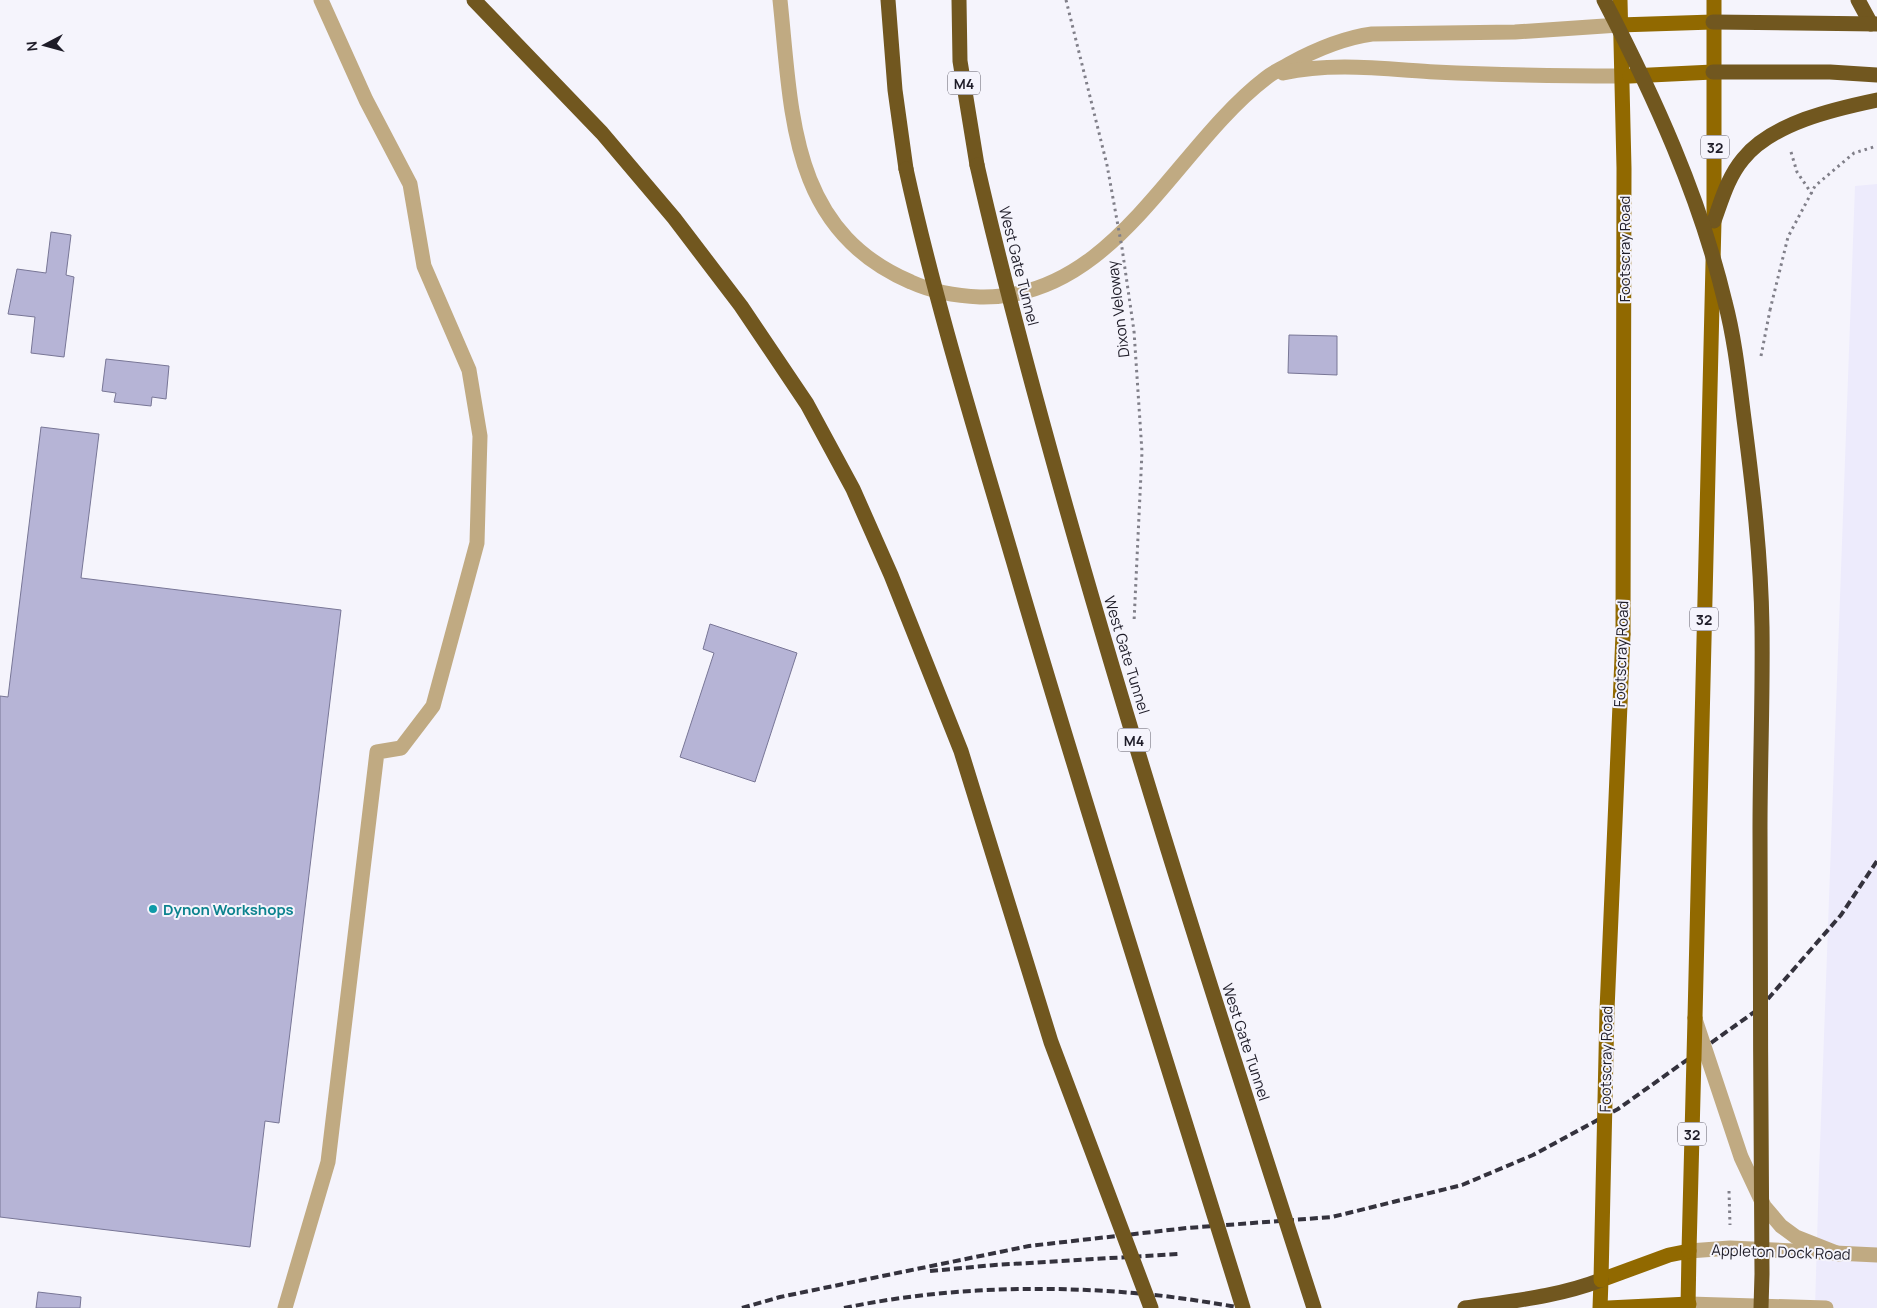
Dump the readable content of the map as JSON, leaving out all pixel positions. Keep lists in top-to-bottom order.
{
  "streets": {
    "highway": ["M4", "West Gate Tunnel"],
    "main road": ["32", "Footscray Road", "Appleton Dock Road"],
    "path": ["Dixon Veloway"]
  },
  "crossings": [
    ["32", "Appleton Dock Road"],
    ["Footscray Road", "Appleton Dock Road"]
  ],
  "places": ["Dynon Workshops"],
  "north": "left"
}
